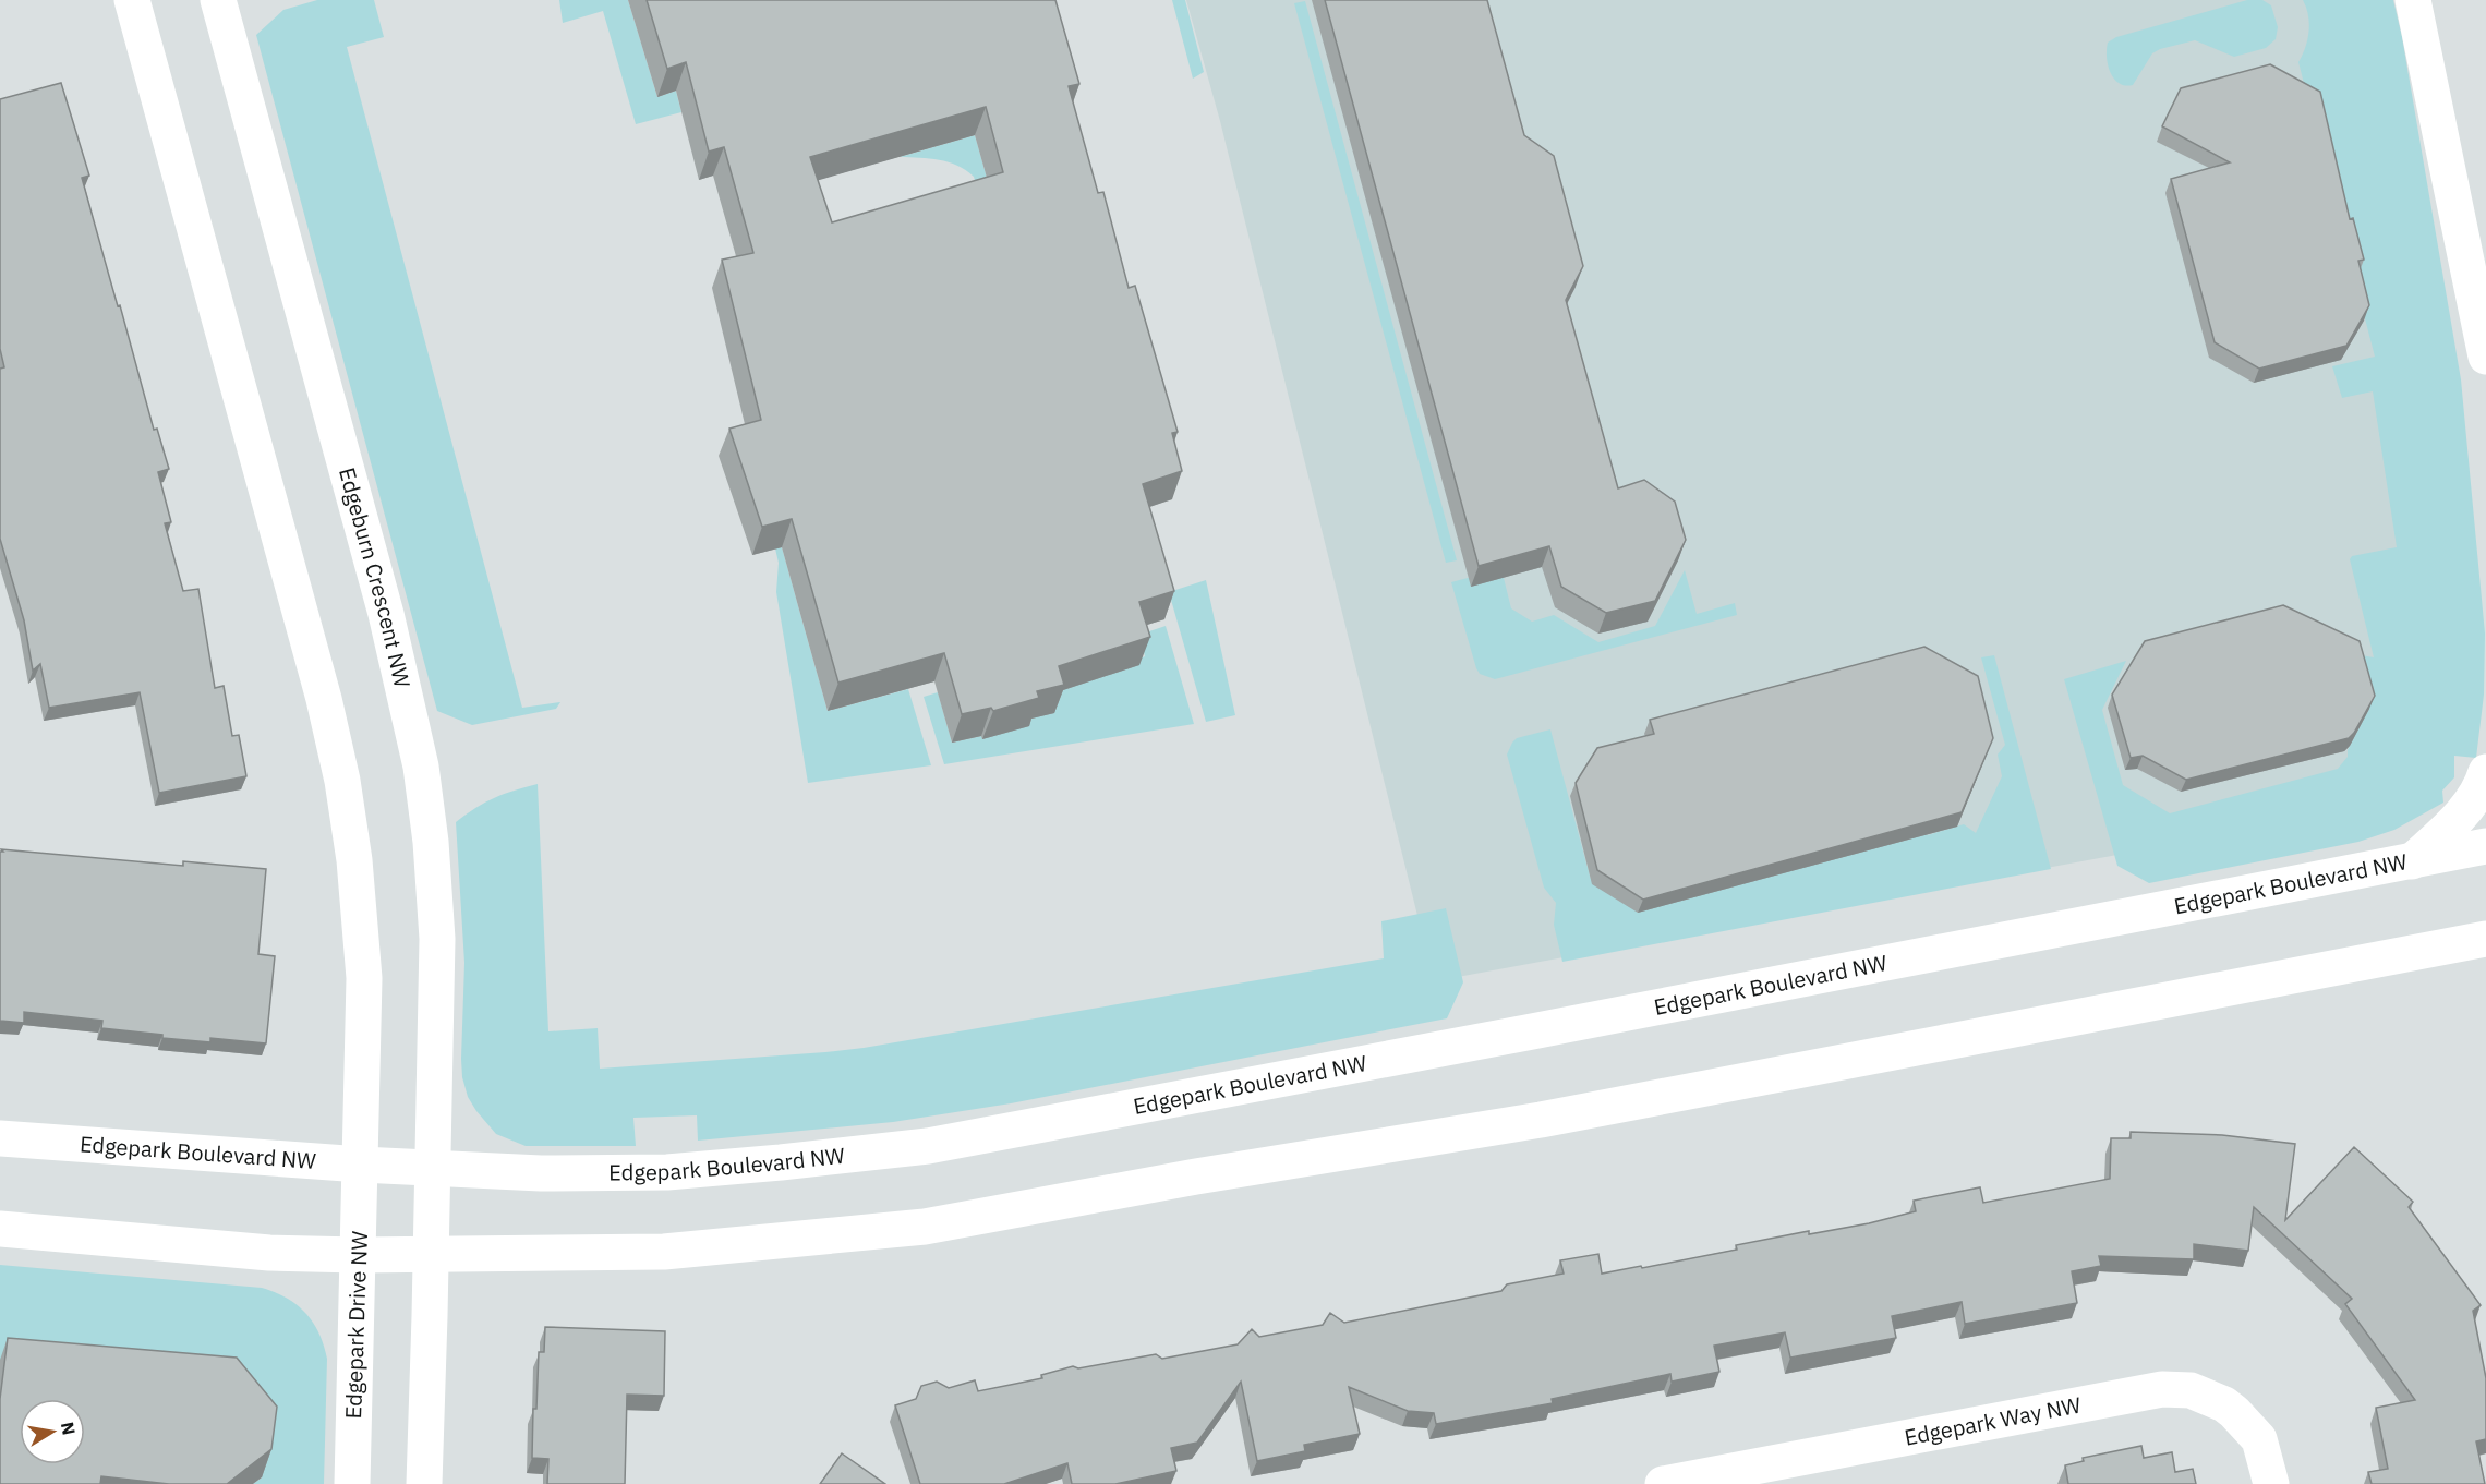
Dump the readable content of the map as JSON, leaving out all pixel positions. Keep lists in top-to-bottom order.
{
  "streets": {
    "street": [
      "Edgeburn Crescent NW",
      "Edgepark Boulevard NW",
      "Edgepark Drive NW",
      "Edgepark Way NW"
    ]
  },
  "crossings": [
    ["Edgeburn Crescent NW", "Edgepark Boulevard NW"],
    ["Edgepark Boulevard NW", "Edgepark Drive NW"]
  ],
  "north": "right"
}
